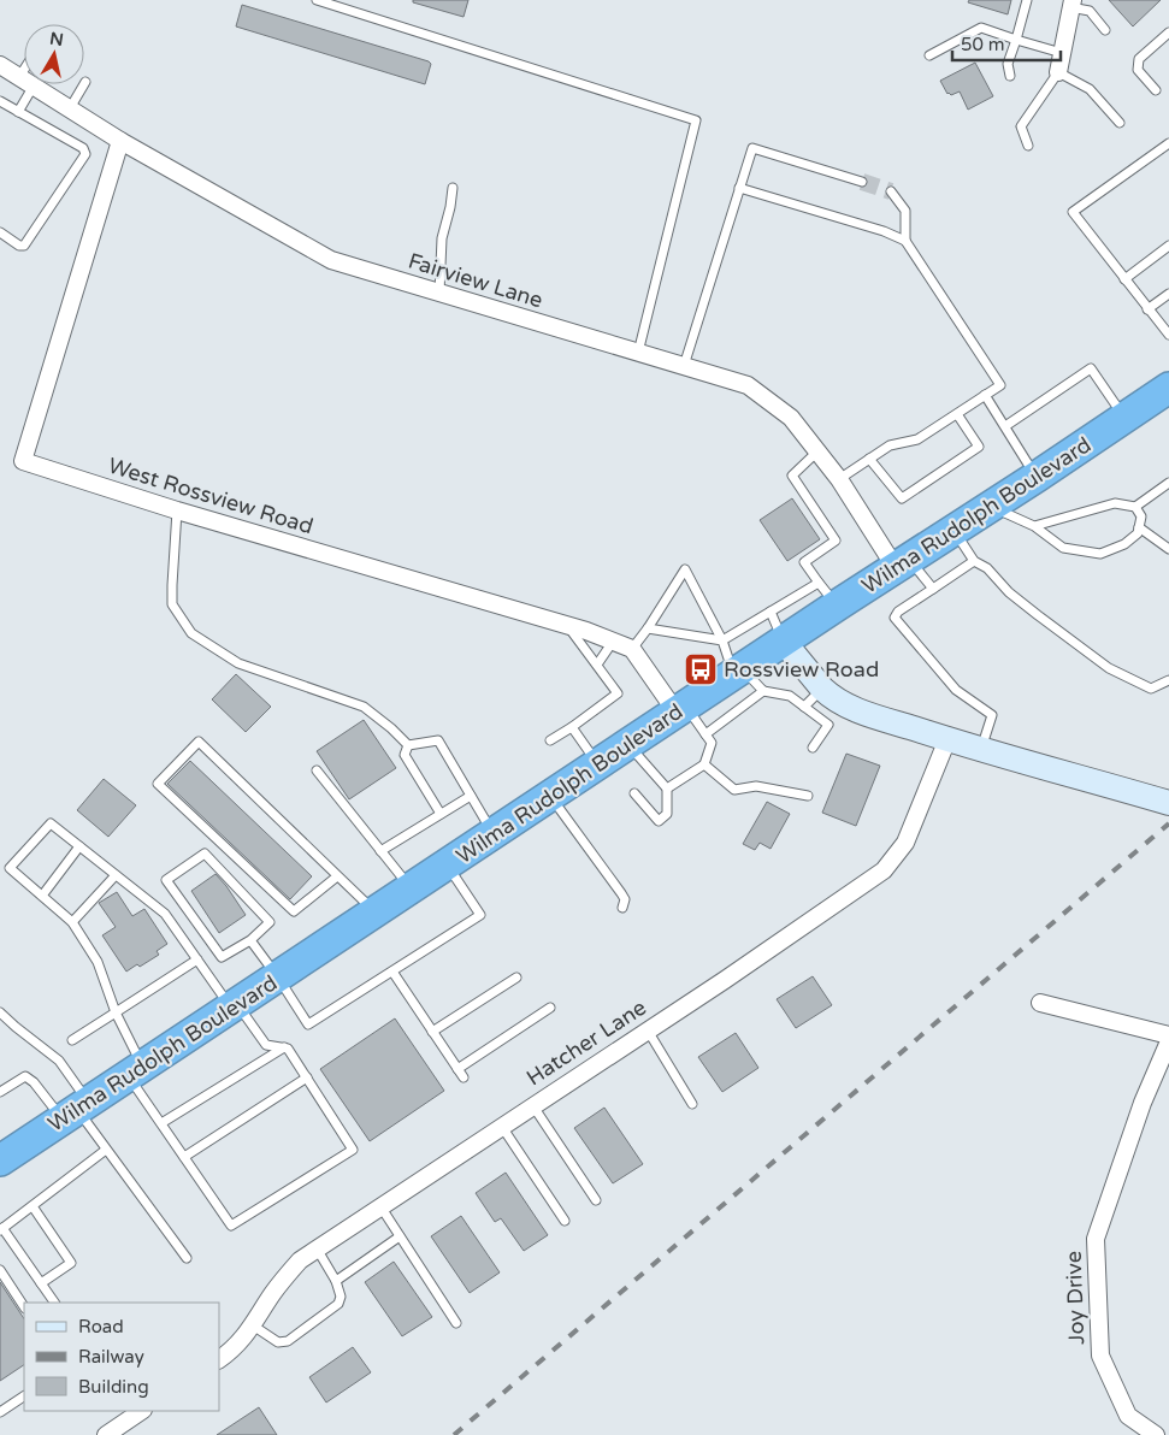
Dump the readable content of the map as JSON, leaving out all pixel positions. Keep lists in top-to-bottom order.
{
  "streets": {
    "highway": ["Wilma Rudolph Boulevard"],
    "street": [
      "Fairview Lane",
      "West Rossview Road",
      "Hatcher Lane",
      "Joy Drive"
    ]
  },
  "crossings": [
    ["Fairview Lane", "West Rossview Road"],
    ["Fairview Lane", "Wilma Rudolph Boulevard"]
  ],
  "places": {
    "bus stop": ["Rossview Road"]
  },
  "legend": ["Road", "Railway", "Building"],
  "scale_bar": "50 m",
  "north": "top"
}
